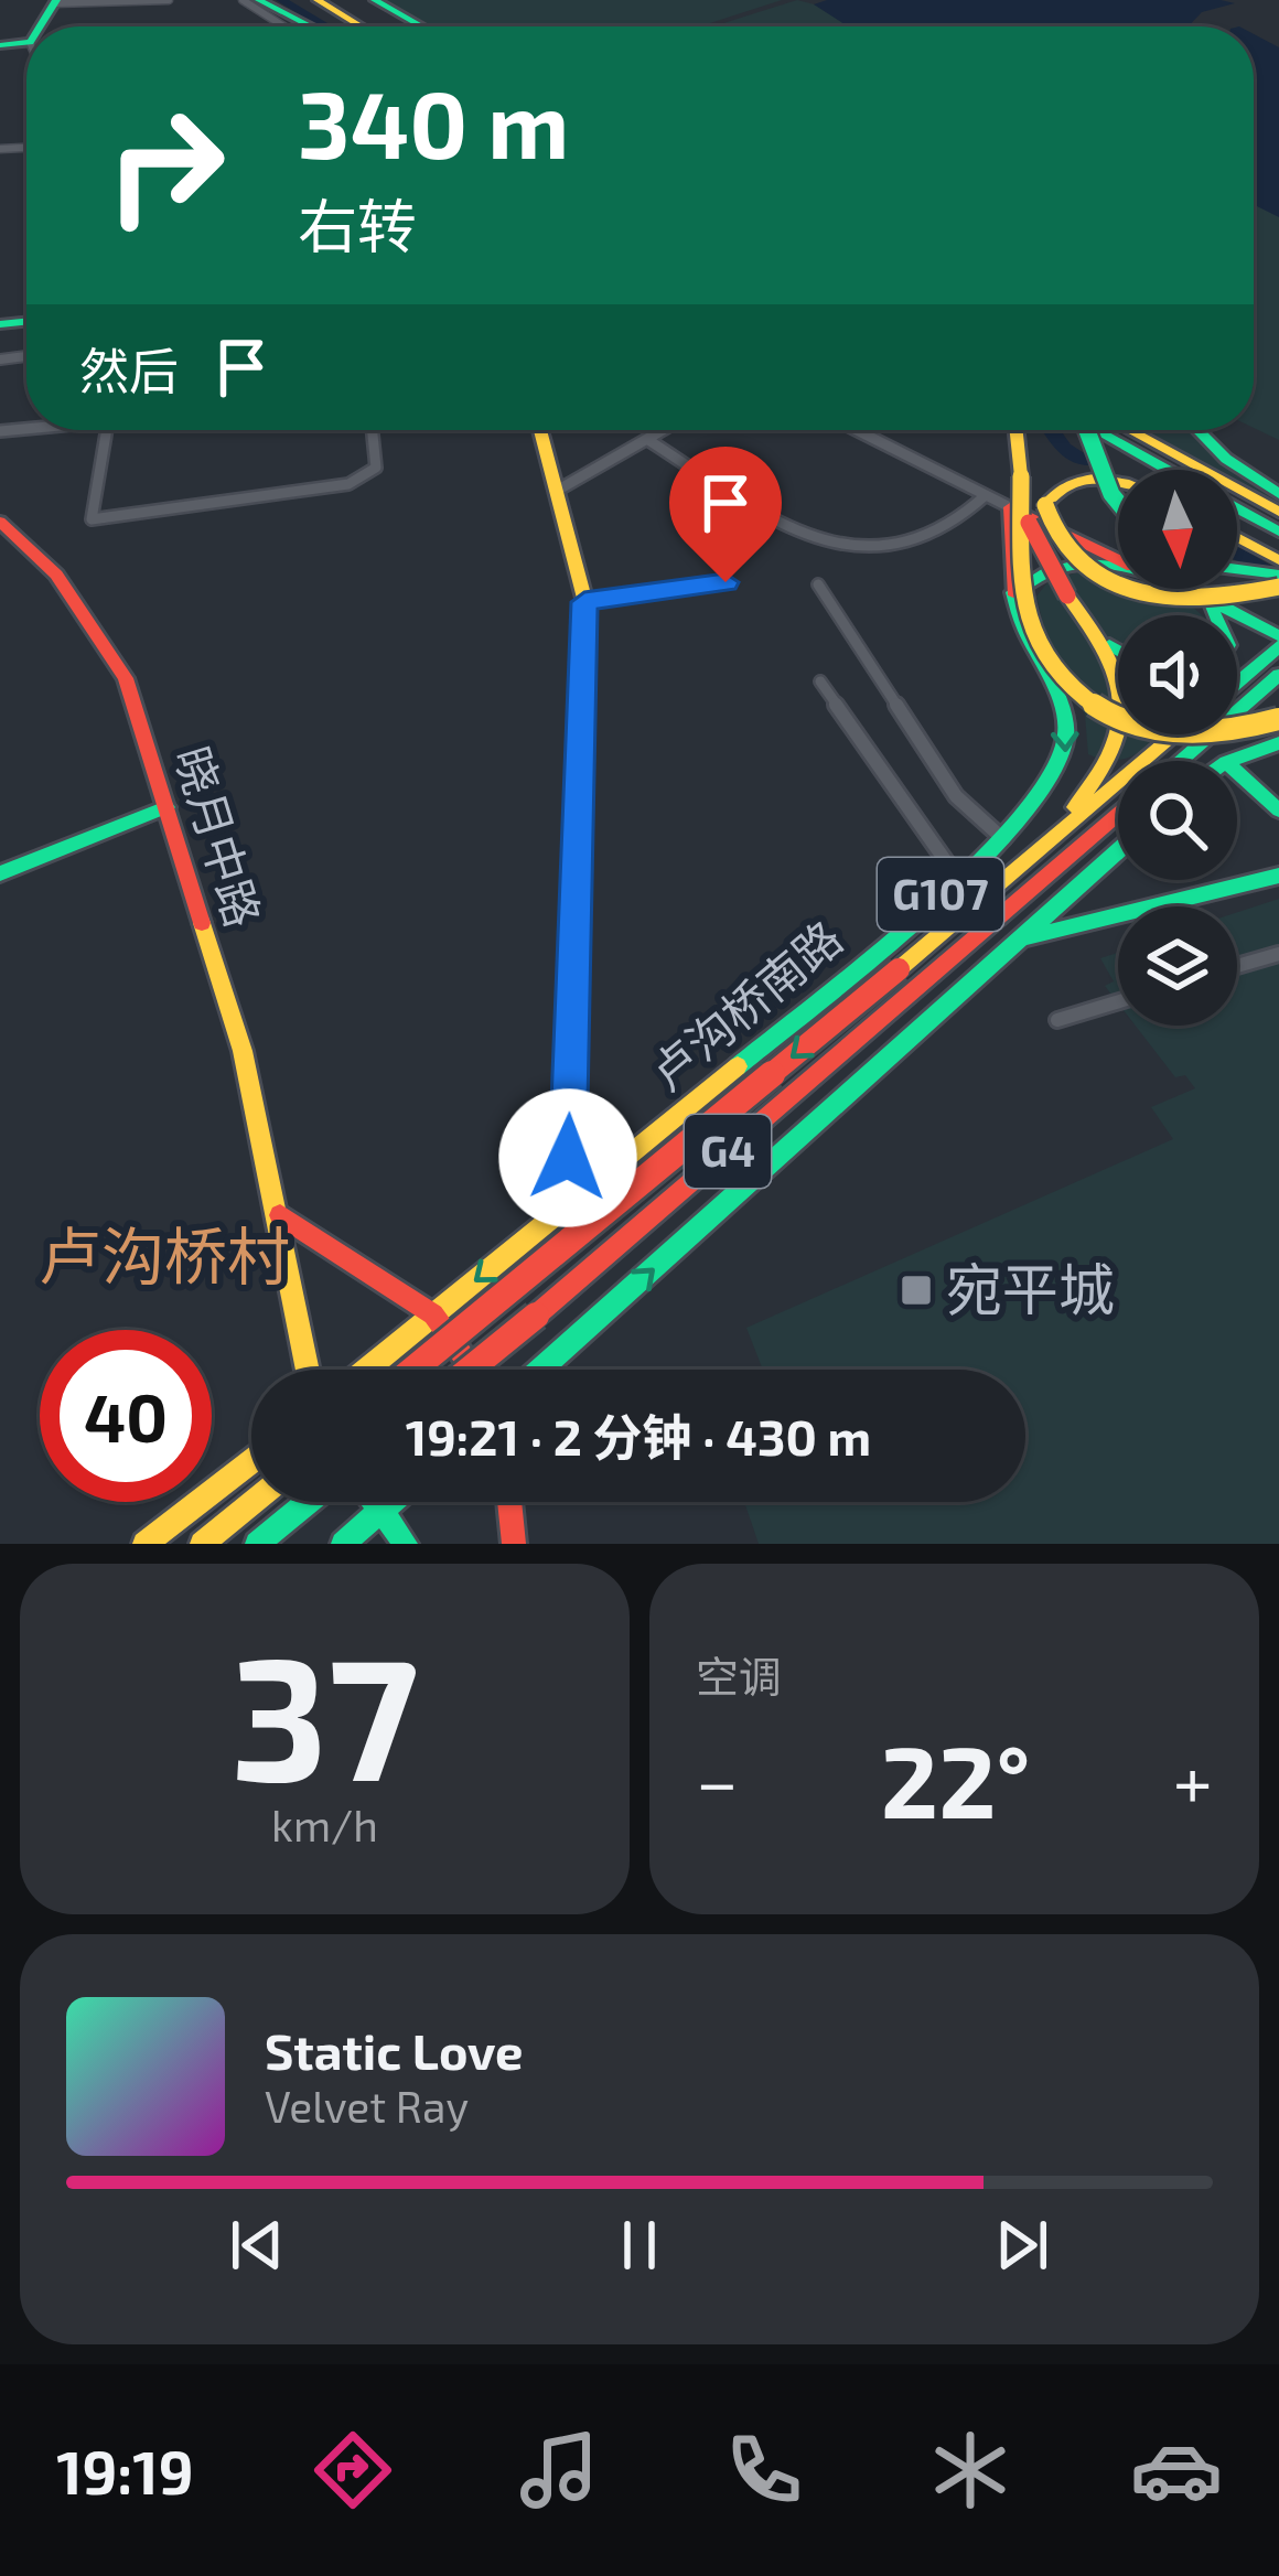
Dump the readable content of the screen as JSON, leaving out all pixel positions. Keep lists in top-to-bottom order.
{
  "streets": {
    "main road": [
      "晓月中路",
      "G107",
      "卢沟桥南路",
      "G4"
    ]
  },
  "districts": ["卢沟桥村"],
  "places": {
    "transit": ["宛平城"]
  },
  "north": "bottom",
  "page": {
    "turn": ["340 m", "右转"],
    "then": "然后",
    "limit": "40",
    "trip": "19:21 · 2 分钟 · 430 m",
    "tile": [
      ["37", "km/h"],
      "空调"
    ],
    "heat": ["−", "22°", "+"],
    "song": ["Static Love", "Velvet Ray"],
    "tabs": "19:19"
  }
}
